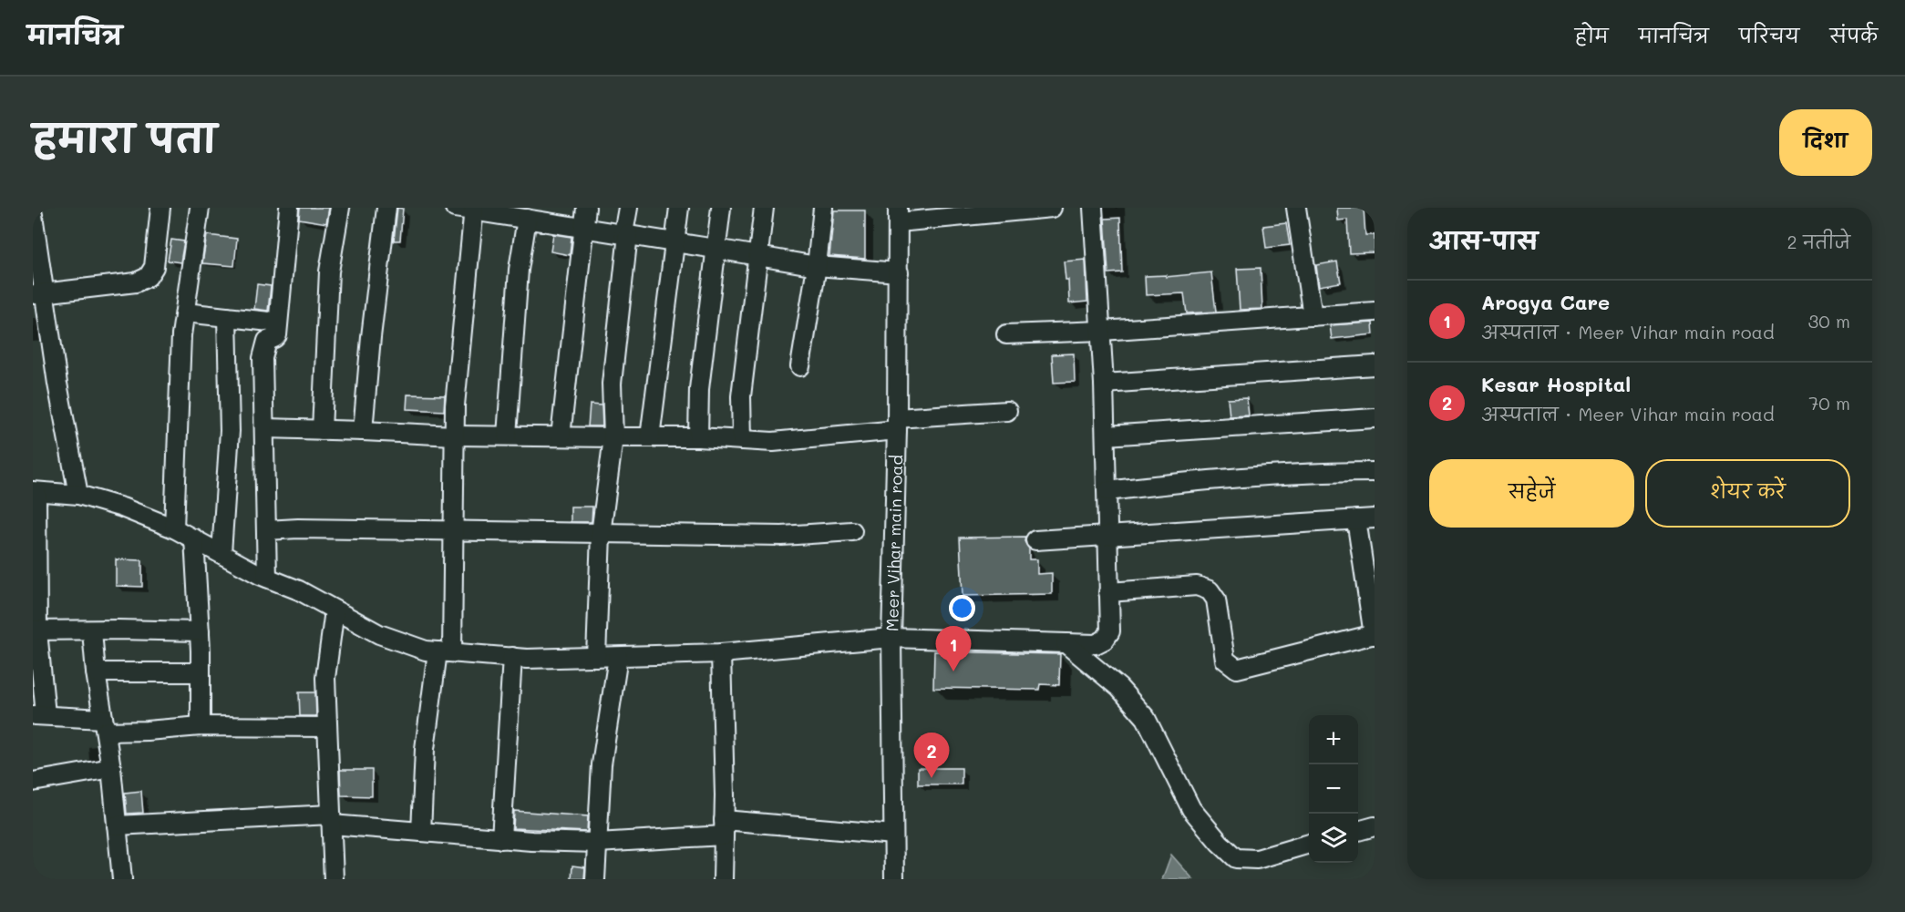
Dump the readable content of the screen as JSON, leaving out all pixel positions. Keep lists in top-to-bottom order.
{
  "streets": {
    "street": ["Meer Vihar main road"]
  },
  "page": {
    "header": "मानचित्र",
    "nav": [
      "होम",
      "मानचित्र",
      "परिचय",
      "संपर्क"
    ],
    "title": "हमारा पता",
    "buttons": [
      "दिशा",
      ["सहेजें", "शेयर करें"]
    ],
    "heading": ["आस-पास", "2 नतीजे"],
    "list": [
      {
        "mark": "1",
        "name": "Arogya Care",
        "note": "अस्पताल · Meer Vihar main road",
        "value": "30 m"
      },
      {
        "mark": "2",
        "name": "Kesar Hospital",
        "note": "अस्पताल · Meer Vihar main road",
        "value": "70 m"
      }
    ],
    "pins": ["1", "2"],
    "map_buttons": ["+", "−"]
  }
}
